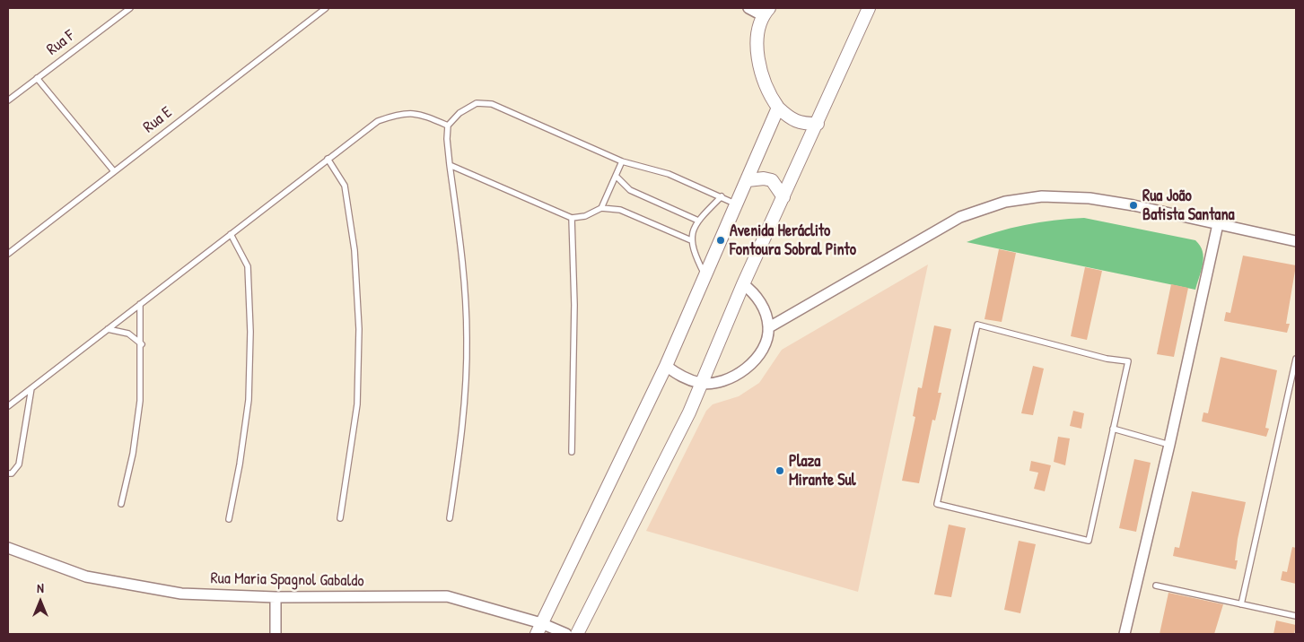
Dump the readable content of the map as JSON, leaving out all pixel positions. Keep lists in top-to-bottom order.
{
  "streets": {
    "street": ["Rua Maria Spagnol Gabaldo"],
    "lane": ["Rua F", "Rua E"]
  },
  "places": ["Rua João Batista Santana", "Avenida Heráclito Fontoura Sobral Pinto", "Plaza Mirante Sul"],
  "north": "top"
}
